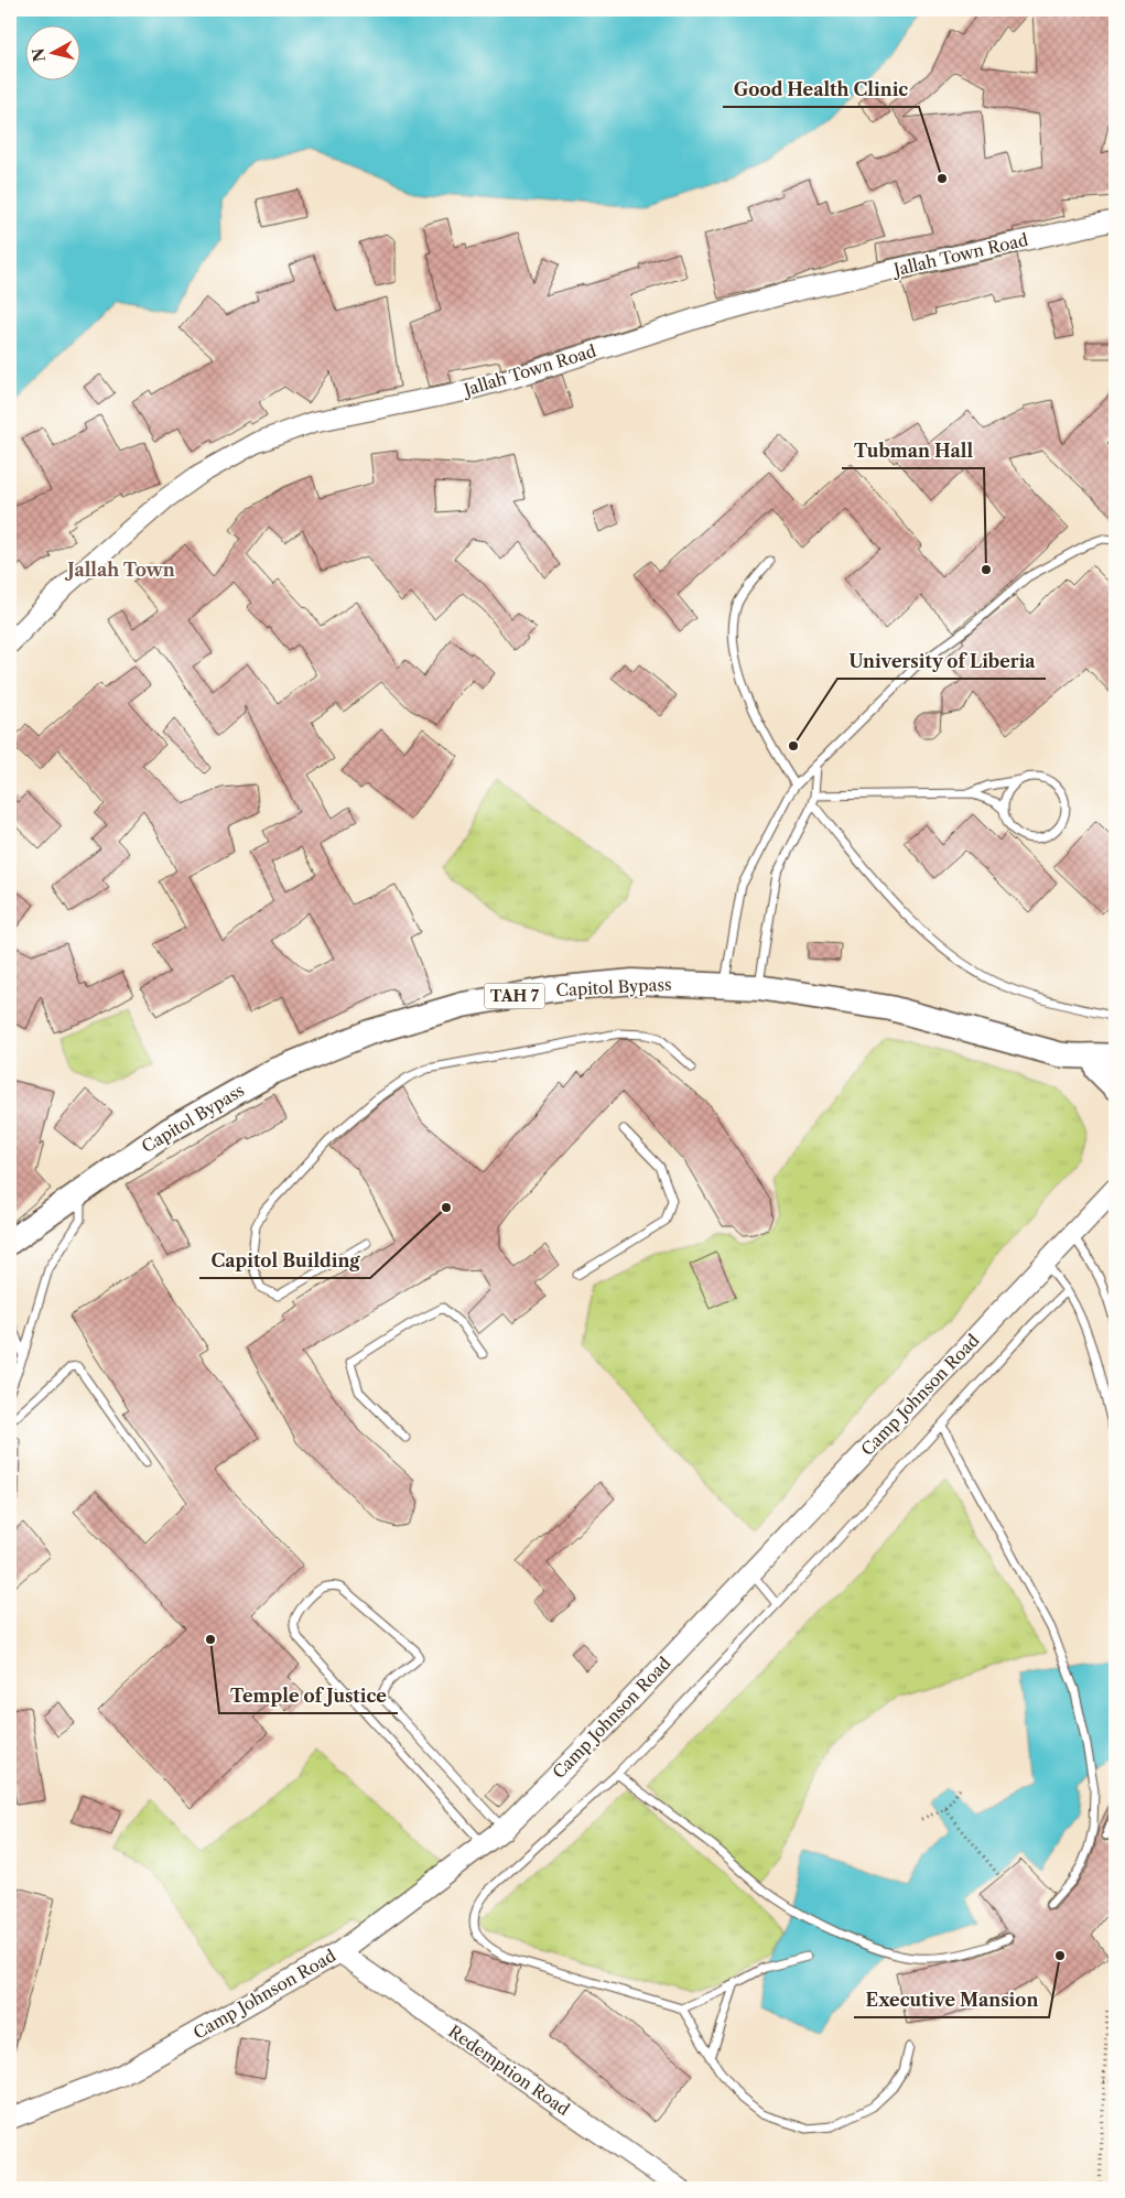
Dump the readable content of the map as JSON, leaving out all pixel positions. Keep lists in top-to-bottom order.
{
  "streets": {
    "highway": ["Capitol Bypass", "TAH 7"],
    "main road": ["Camp Johnson Road"],
    "street": ["Jallah Town Road", "Redemption Road"]
  },
  "crossings": [
    ["Camp Johnson Road", "Redemption Road"]
  ],
  "districts": ["Jallah Town"],
  "places": [
    "Good Health Clinic",
    "Tubman Hall",
    "University of Liberia",
    "Capitol Building",
    "Temple of Justice",
    "Executive Mansion"
  ],
  "north": "left"
}
